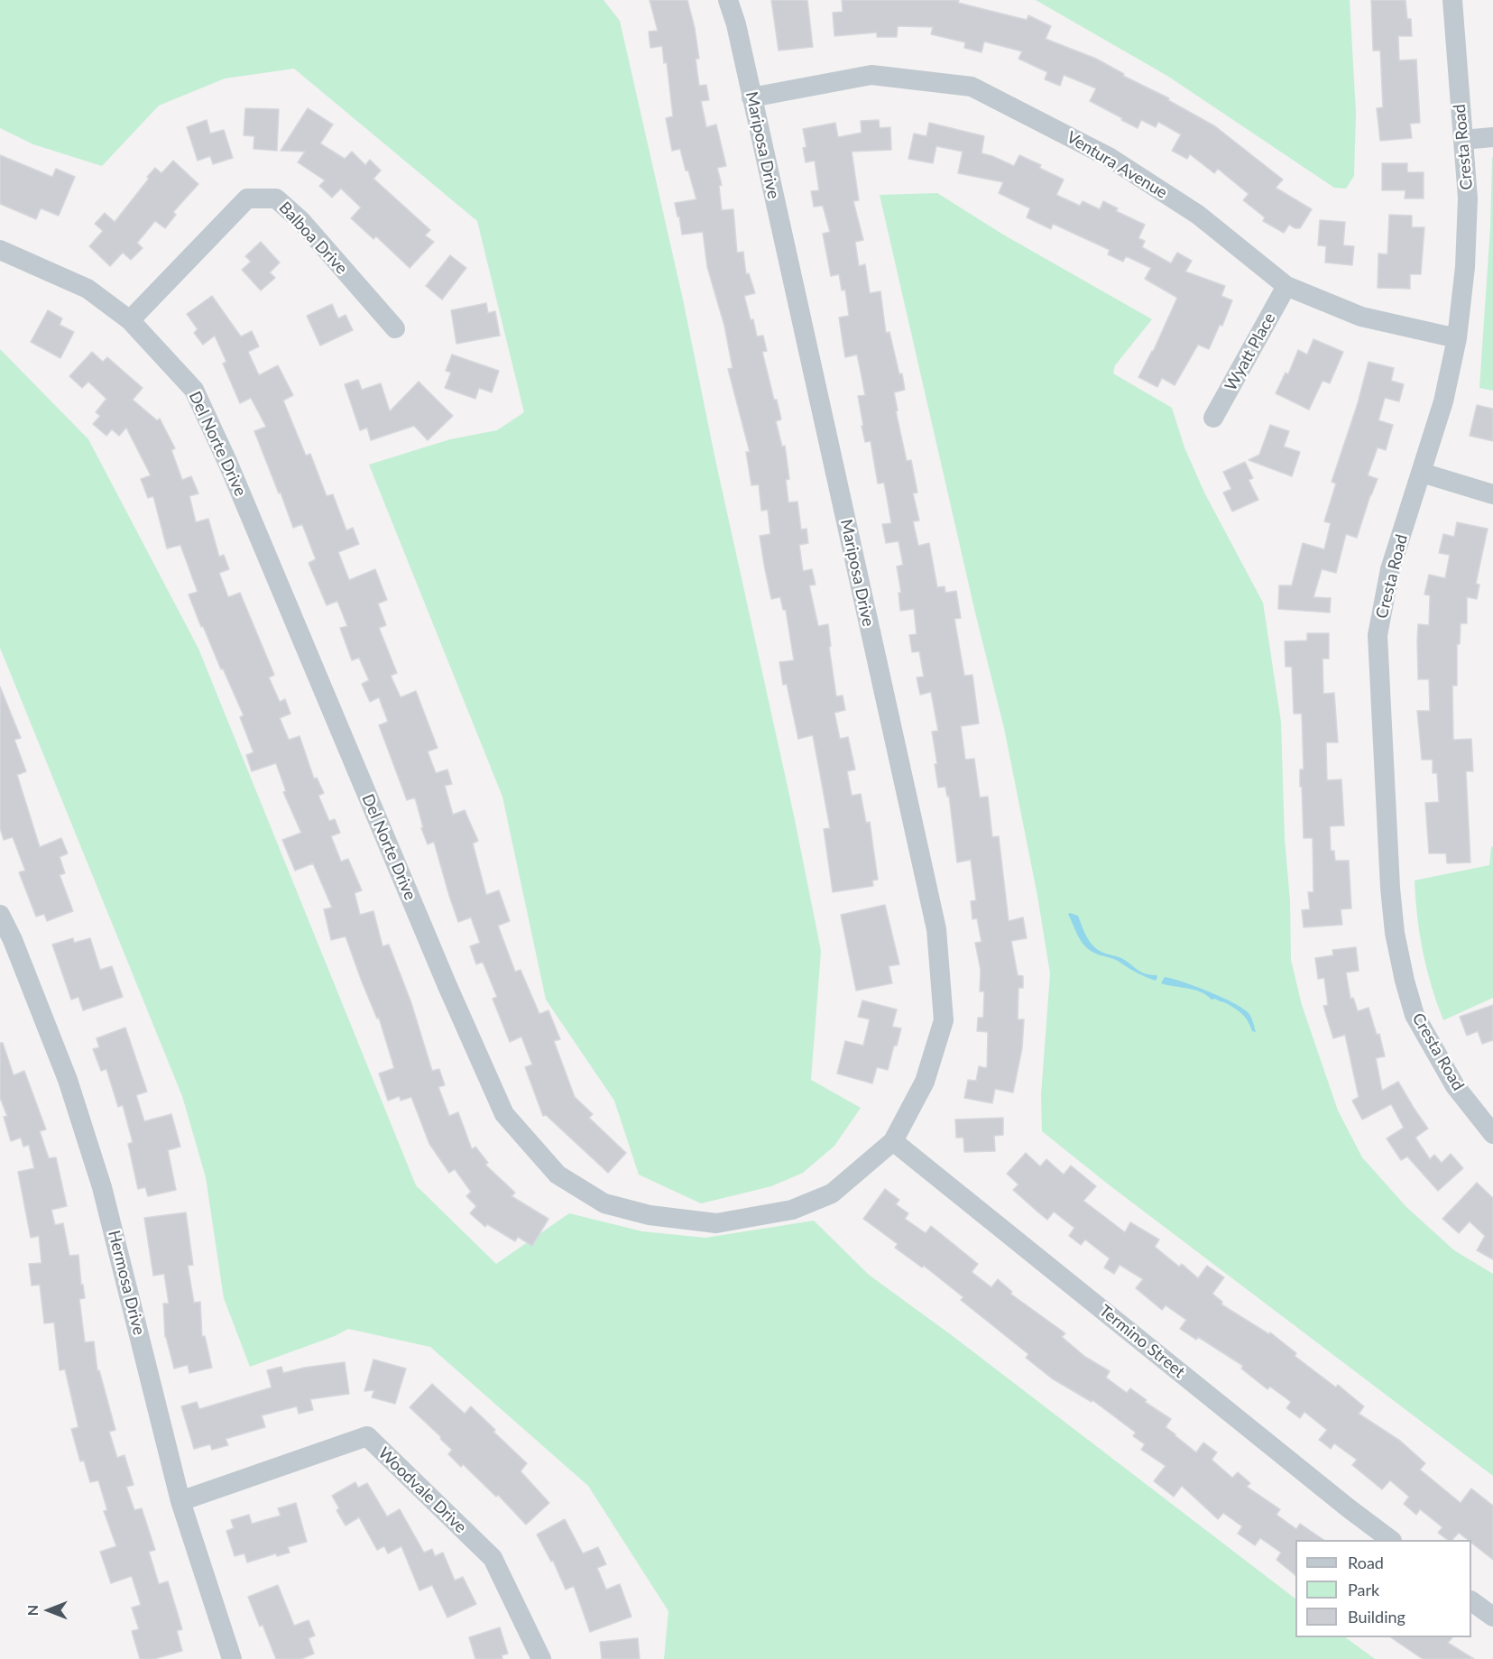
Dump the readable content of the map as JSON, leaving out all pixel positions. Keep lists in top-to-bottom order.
{
  "streets": {
    "street": [
      "Mariposa Drive",
      "Cresta Road",
      "Ventura Avenue",
      "Balboa Drive",
      "Wyatt Place",
      "Del Norte Drive",
      "Hermosa Drive",
      "Termino Street",
      "Woodvale Drive"
    ]
  },
  "crossings": [
    ["Mariposa Drive", "Ventura Avenue"],
    ["Mariposa Drive", "Del Norte Drive"],
    ["Mariposa Drive", "Termino Street"],
    ["Cresta Road", "Ventura Avenue"],
    ["Ventura Avenue", "Wyatt Place"],
    ["Balboa Drive", "Del Norte Drive"],
    ["Del Norte Drive", "Termino Street"],
    ["Hermosa Drive", "Woodvale Drive"]
  ],
  "legend": ["Road", "Park", "Building"],
  "north": "left"
}
